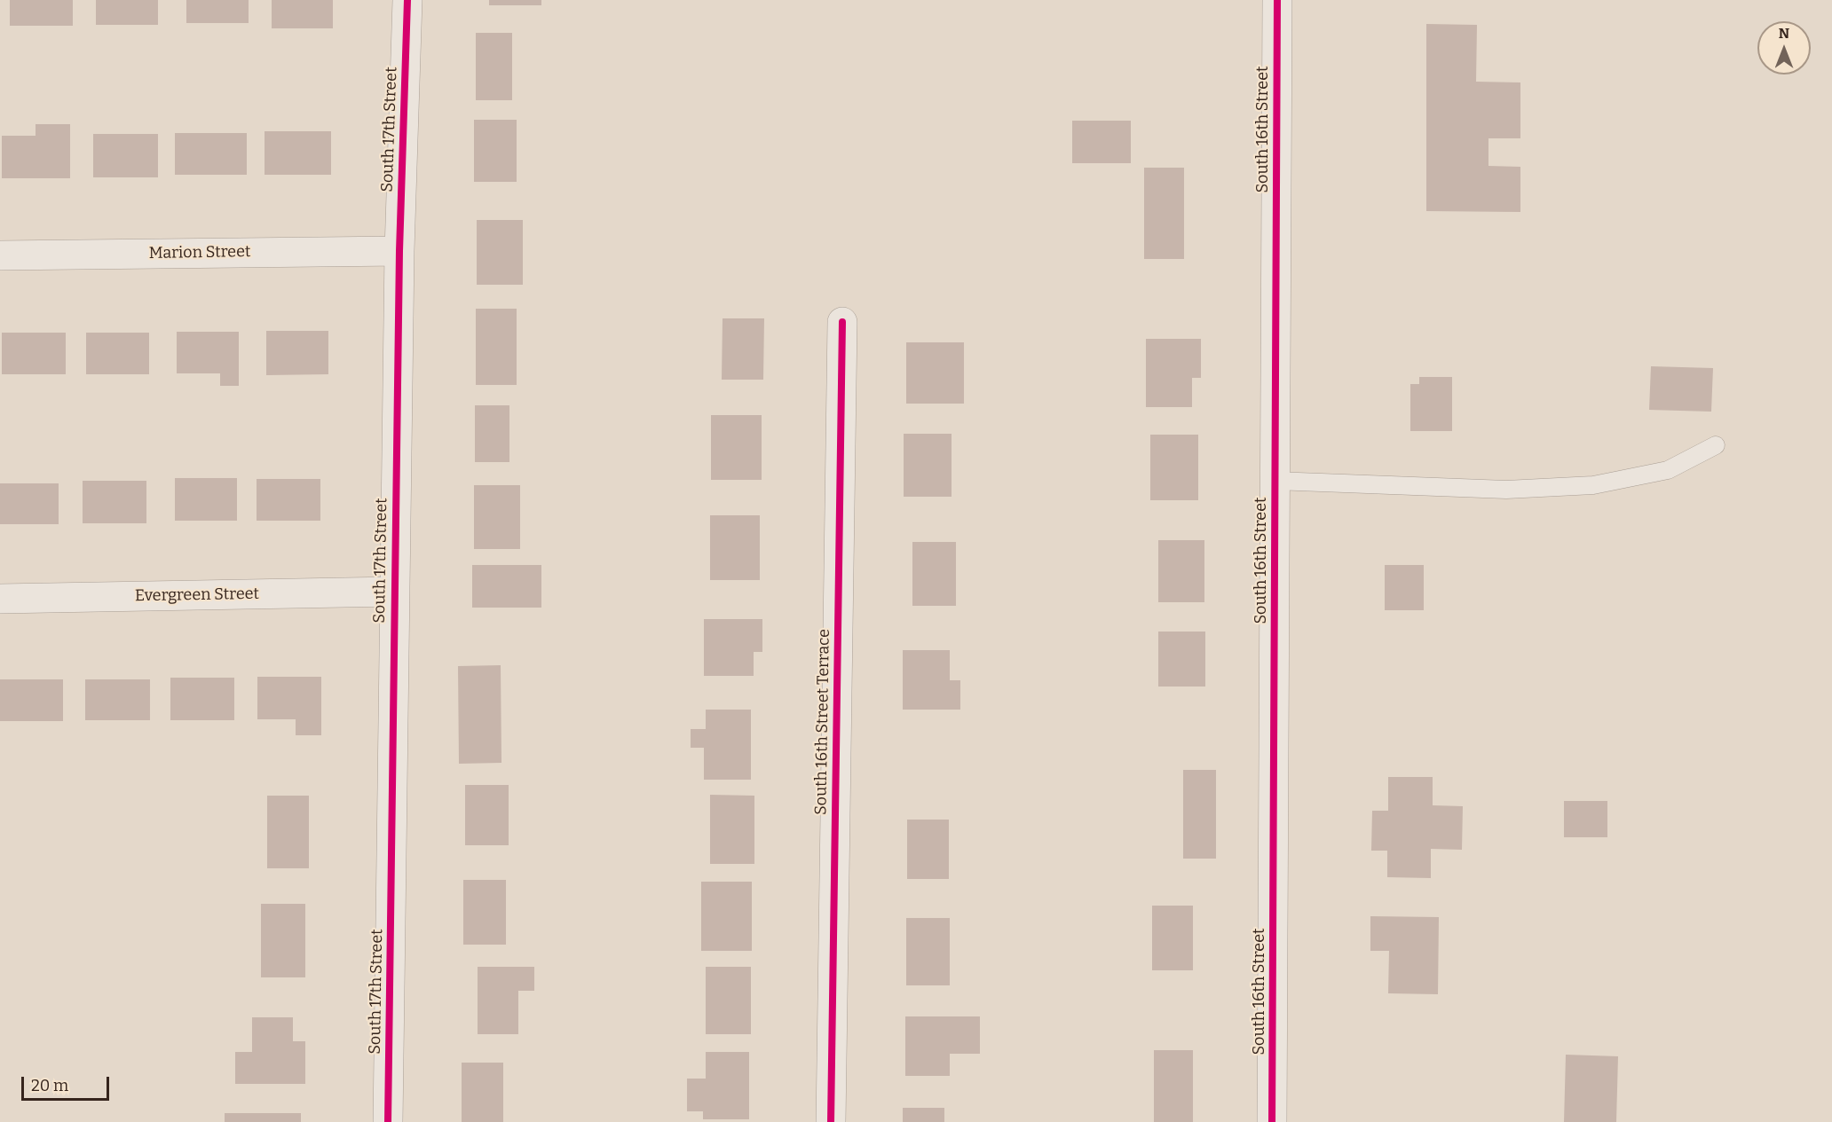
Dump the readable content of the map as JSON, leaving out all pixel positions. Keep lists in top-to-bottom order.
{
  "streets": {
    "street": [
      "South 17th Street",
      "South 16th Street",
      "Marion Street",
      "Evergreen Street",
      "South 16th Street Terrace"
    ]
  },
  "crossings": [
    ["South 17th Street", "Marion Street"],
    ["South 17th Street", "Evergreen Street"]
  ],
  "scale_bar": "20 m",
  "north": "top"
}
